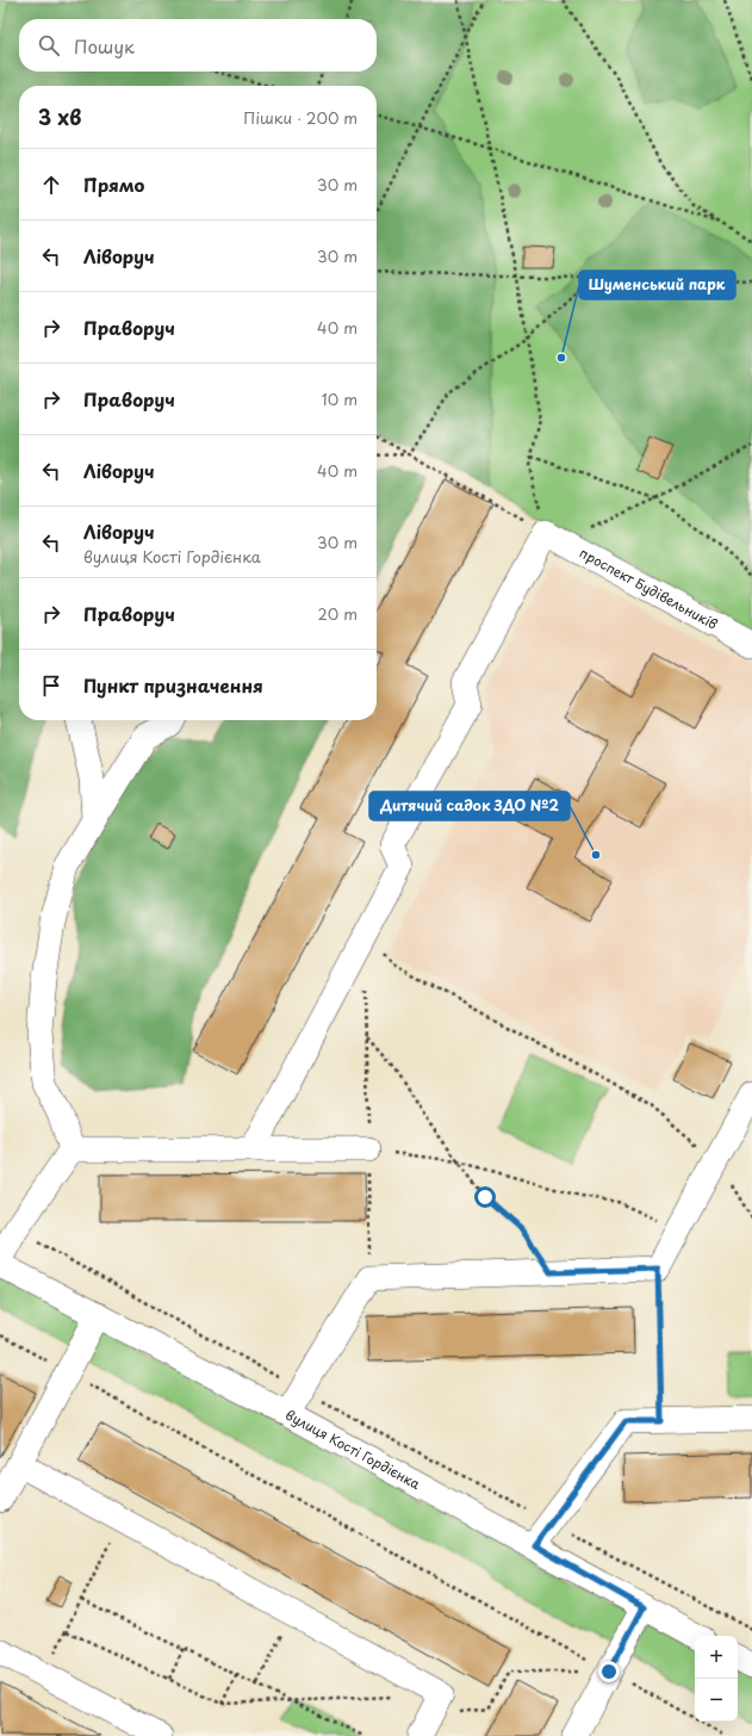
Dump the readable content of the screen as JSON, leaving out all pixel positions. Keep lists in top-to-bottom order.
{
  "streets": {
    "street": ["проспект Будівельників", "вулиця Кості Гордієнка"]
  },
  "places": ["Шуменський парк", "Дитячий садок ЗДО №2"],
  "page": {
    "search": "Пошук",
    "heading": ["3 хв", "Пішки · 200 m"],
    "list": [
      ["Прямо", "30 m"],
      ["Ліворуч", "30 m"],
      ["Праворуч", "40 m"],
      ["Праворуч", "10 m"],
      ["Ліворуч", "40 m"],
      ["Ліворуч", "вулиця Кості Гордієнка", "30 m"],
      ["Праворуч", "20 m"],
      "Пункт призначення"
    ],
    "map_buttons": ["+", "−"]
  }
}
